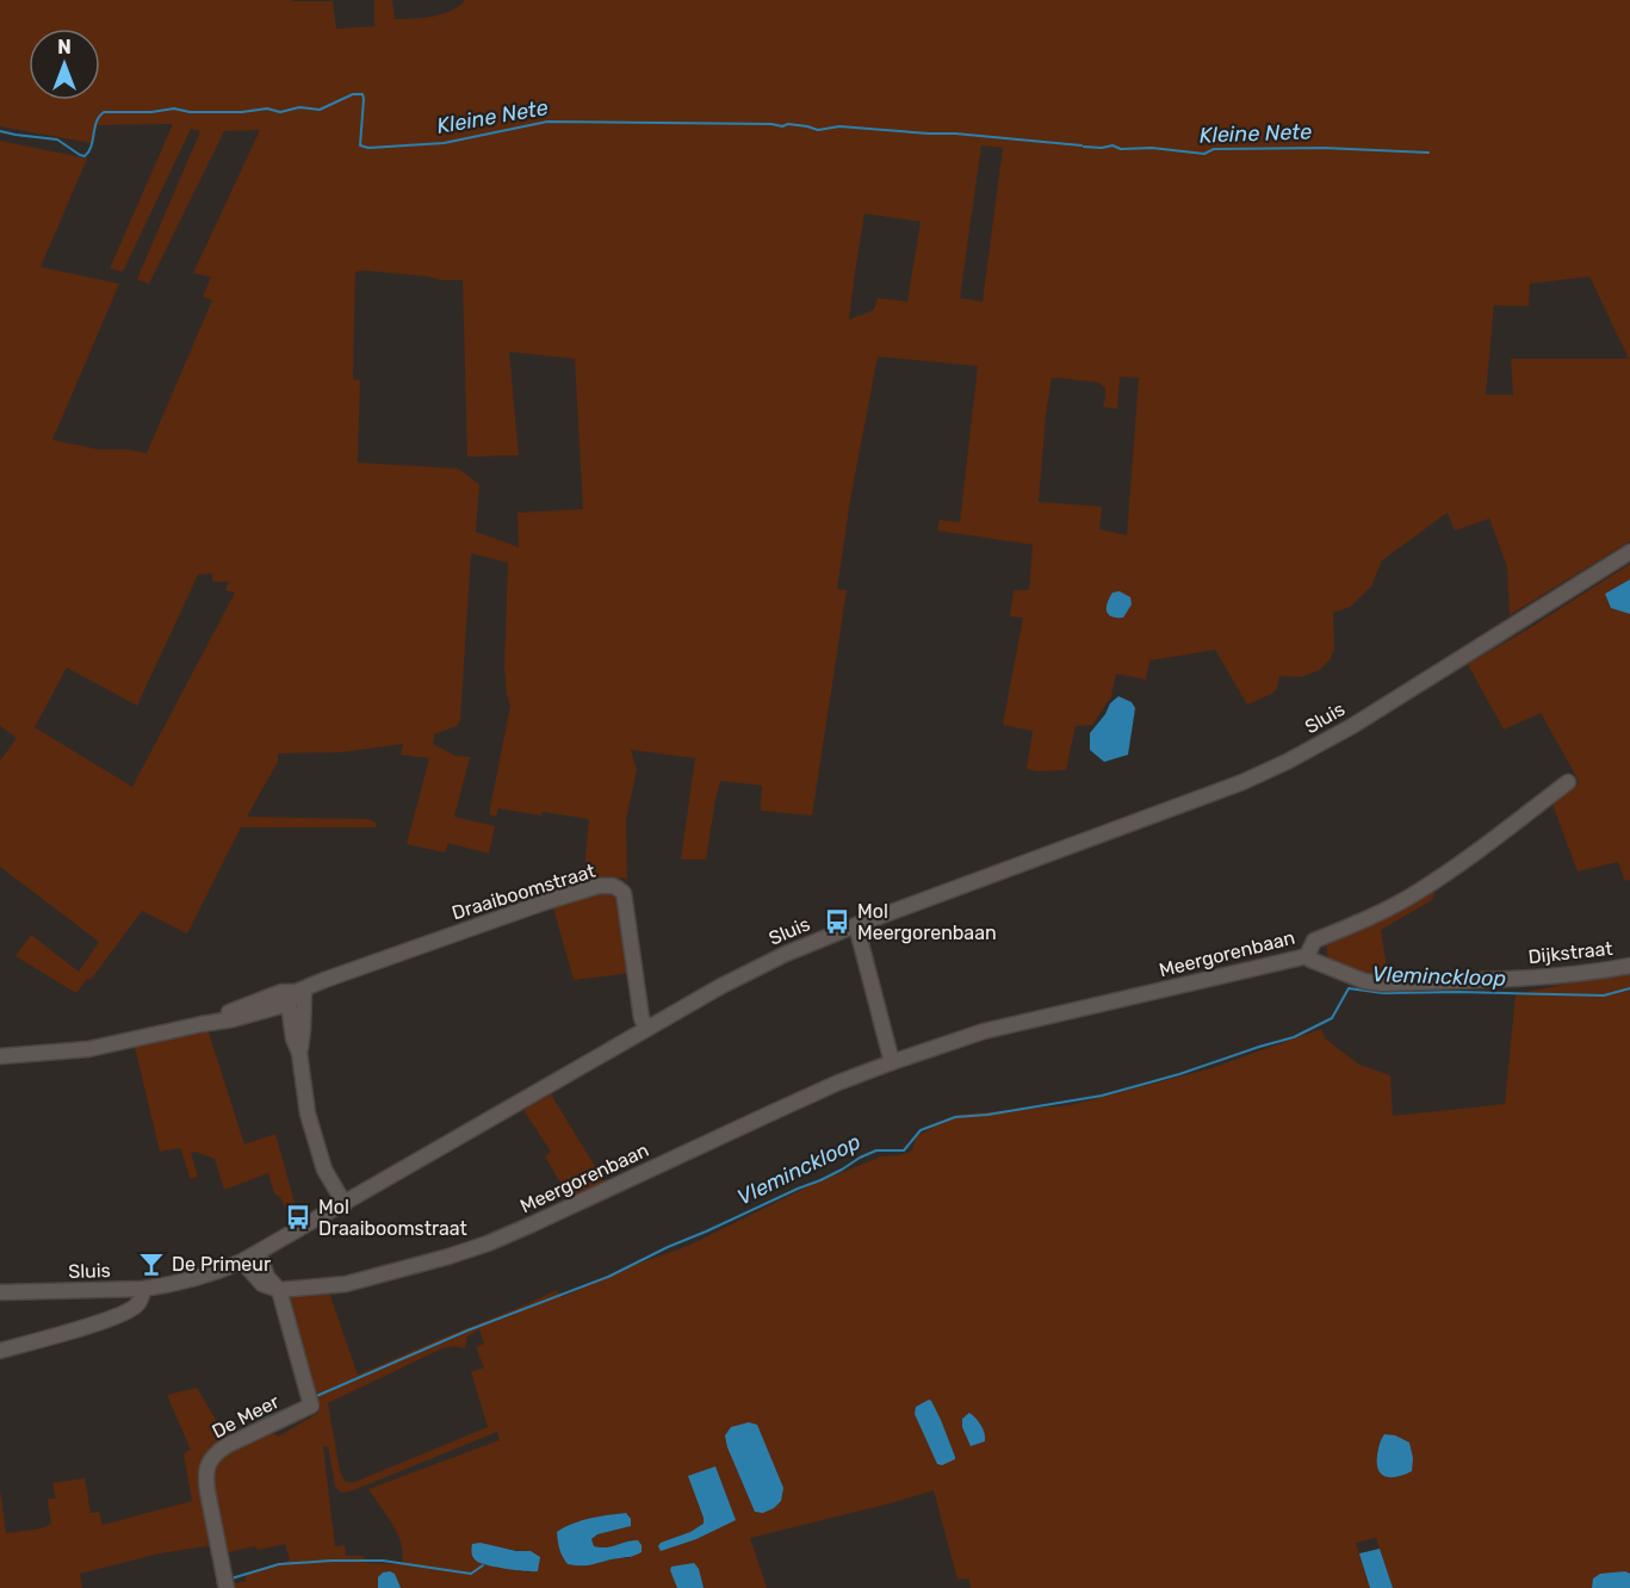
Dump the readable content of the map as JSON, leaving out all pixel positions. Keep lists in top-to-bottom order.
{
  "streets": {
    "street": [
      "Sluis",
      "Draaiboomstraat",
      "Dijkstraat",
      "Meergorenbaan",
      "De Meer"
    ]
  },
  "crossings": [
    ["Sluis", "Draaiboomstraat"],
    ["Dijkstraat", "Meergorenbaan"],
    ["Meergorenbaan", "De Meer"]
  ],
  "water": ["Kleine Nete", "Vleminckloop"],
  "places": {
    "bus stop": ["Mol Meergorenbaan", "Mol Draaiboomstraat"],
    "bar": ["De Primeur"]
  },
  "north": "top"
}
